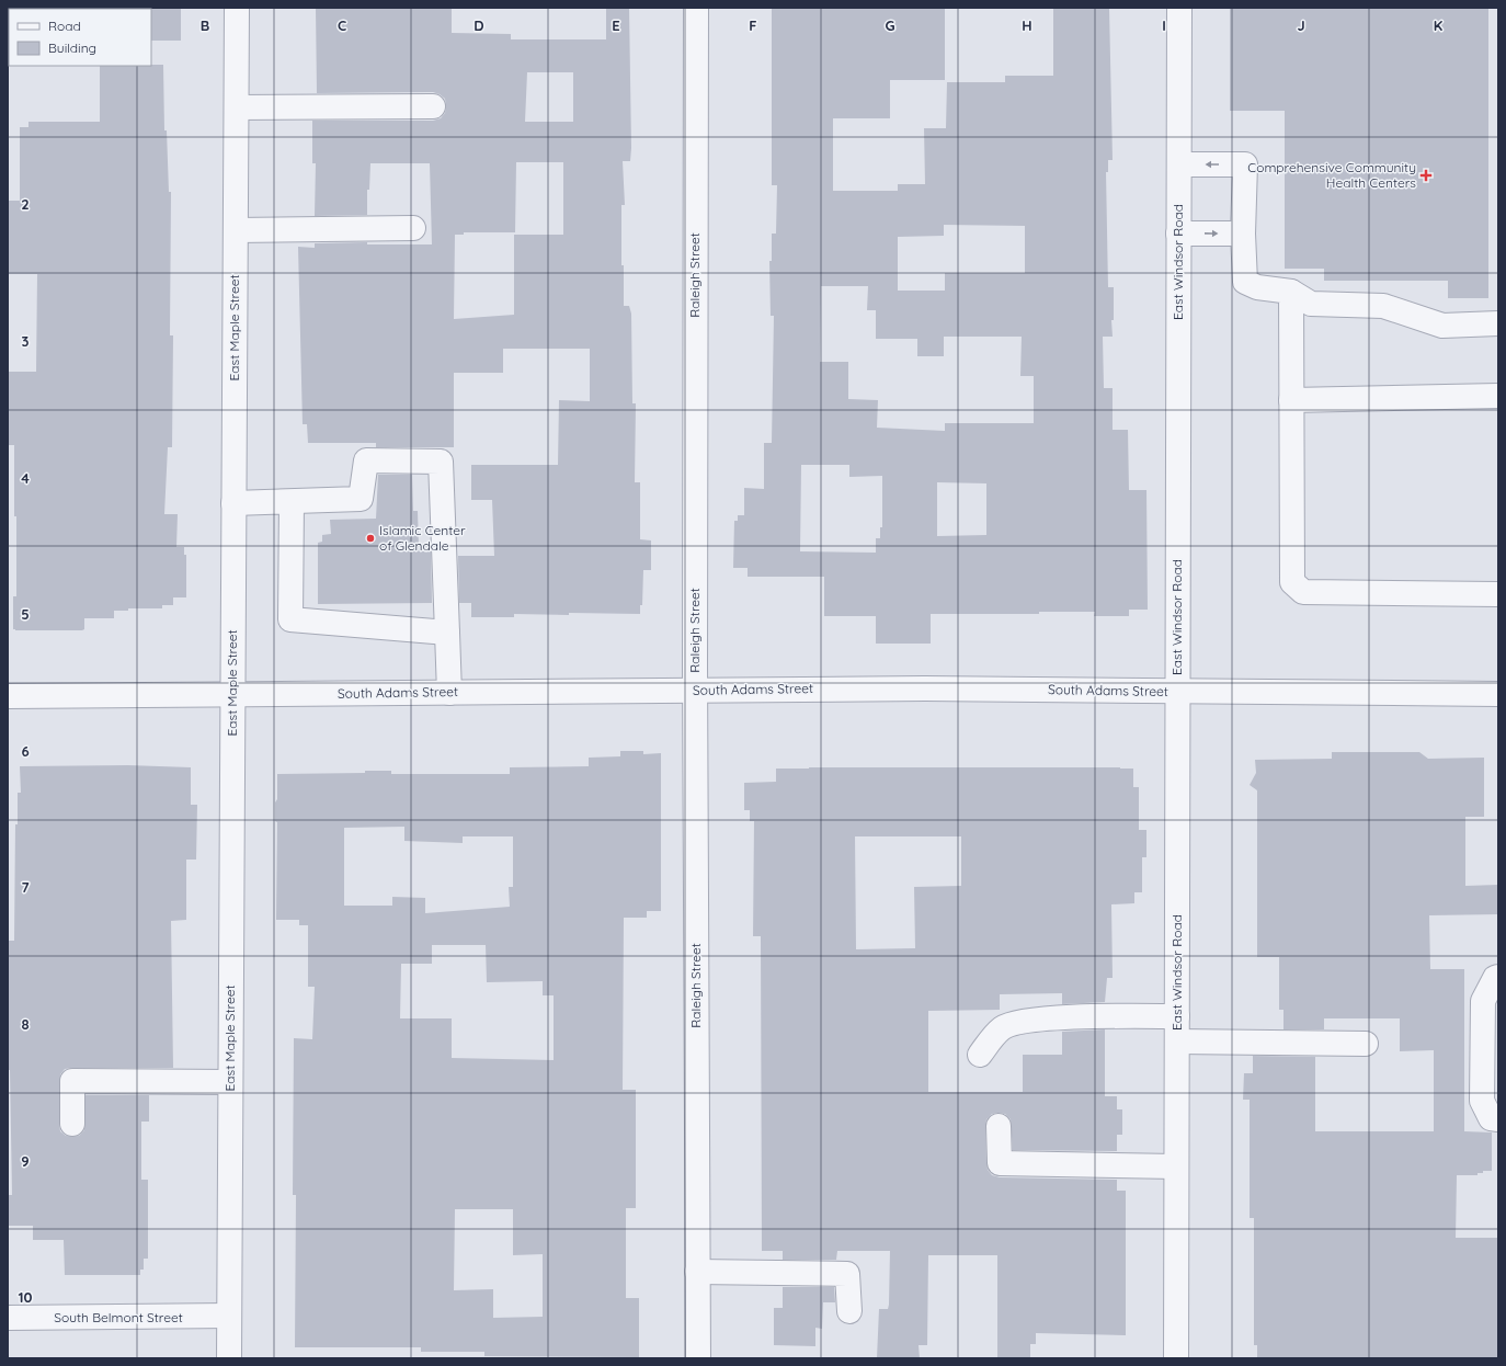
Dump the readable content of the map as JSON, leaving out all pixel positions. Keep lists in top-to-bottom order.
{
  "streets": {
    "street": [
      "East Windsor Road",
      "Raleigh Street",
      "East Maple Street",
      "South Adams Street",
      "South Belmont Street"
    ]
  },
  "crossings": [
    ["East Windsor Road", "South Adams Street"],
    ["Raleigh Street", "South Adams Street"],
    ["East Maple Street", "South Adams Street"],
    ["East Maple Street", "South Belmont Street"]
  ],
  "places": {
    "health": ["Comprehensive Community Health Centers"],
    "other": ["Islamic Center of Glendale"]
  },
  "legend": ["Road", "Building"],
  "grid": {
    "columns": [
      "B",
      "C",
      "D",
      "E",
      "F",
      "G",
      "H",
      "I",
      "J",
      "K"
    ],
    "rows": [
      "2",
      "3",
      "4",
      "5",
      "6",
      "7",
      "8",
      "9",
      "10"
    ]
  }
}
